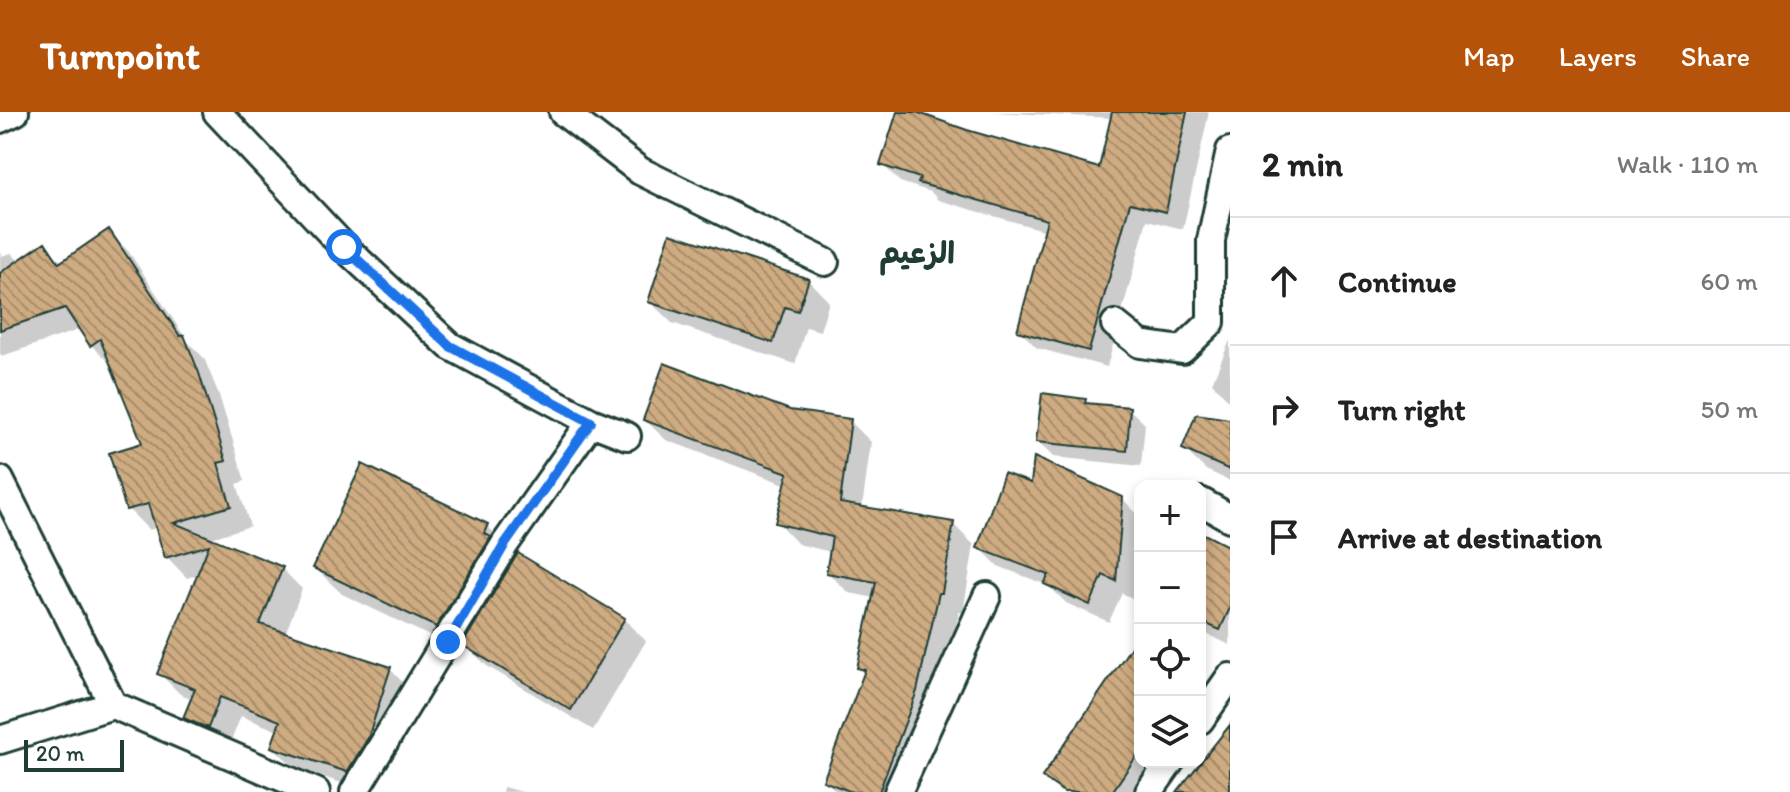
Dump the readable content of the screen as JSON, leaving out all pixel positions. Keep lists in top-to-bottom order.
{
  "districts": ["الزعيم"],
  "scale_bar": "20 m",
  "page": {
    "header": "Turnpoint",
    "nav": ["Map", "Layers", "Share"],
    "heading": ["2 min", "Walk · 110 m"],
    "list": [
      ["Continue", "60 m"],
      ["Turn right", "50 m"],
      "Arrive at destination"
    ],
    "map_buttons": ["+", "−"],
    "scale": "20 m"
  }
}
